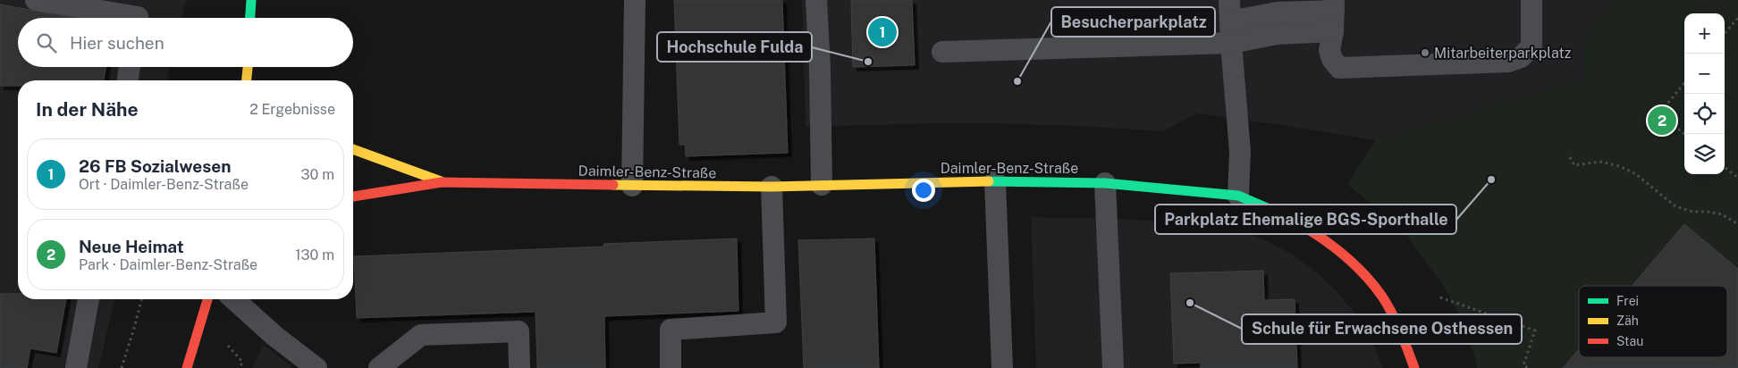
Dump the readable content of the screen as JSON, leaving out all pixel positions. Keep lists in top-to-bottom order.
{
  "streets": {
    "street": ["Daimler-Benz-Straße"]
  },
  "places": [
    "Mitarbeiterparkplatz",
    "Hochschule Fulda",
    "Besucherparkplatz",
    "Parkplatz Ehemalige BGS-Sporthalle",
    "Schule für Erwachsene Osthessen"
  ],
  "legend": ["Frei", "Zäh", "Stau"],
  "page": {
    "map_buttons": ["+", "−"],
    "pins": ["1", "2"],
    "search": "Hier suchen",
    "heading": ["In der Nähe", "2 Ergebnisse"],
    "list": [
      {
        "mark": "1",
        "name": "26 FB Sozialwesen",
        "note": "Ort · Daimler-Benz-Straße",
        "value": "30 m"
      },
      {
        "mark": "2",
        "name": "Neue Heimat",
        "note": "Park · Daimler-Benz-Straße",
        "value": "130 m"
      }
    ]
  }
}
